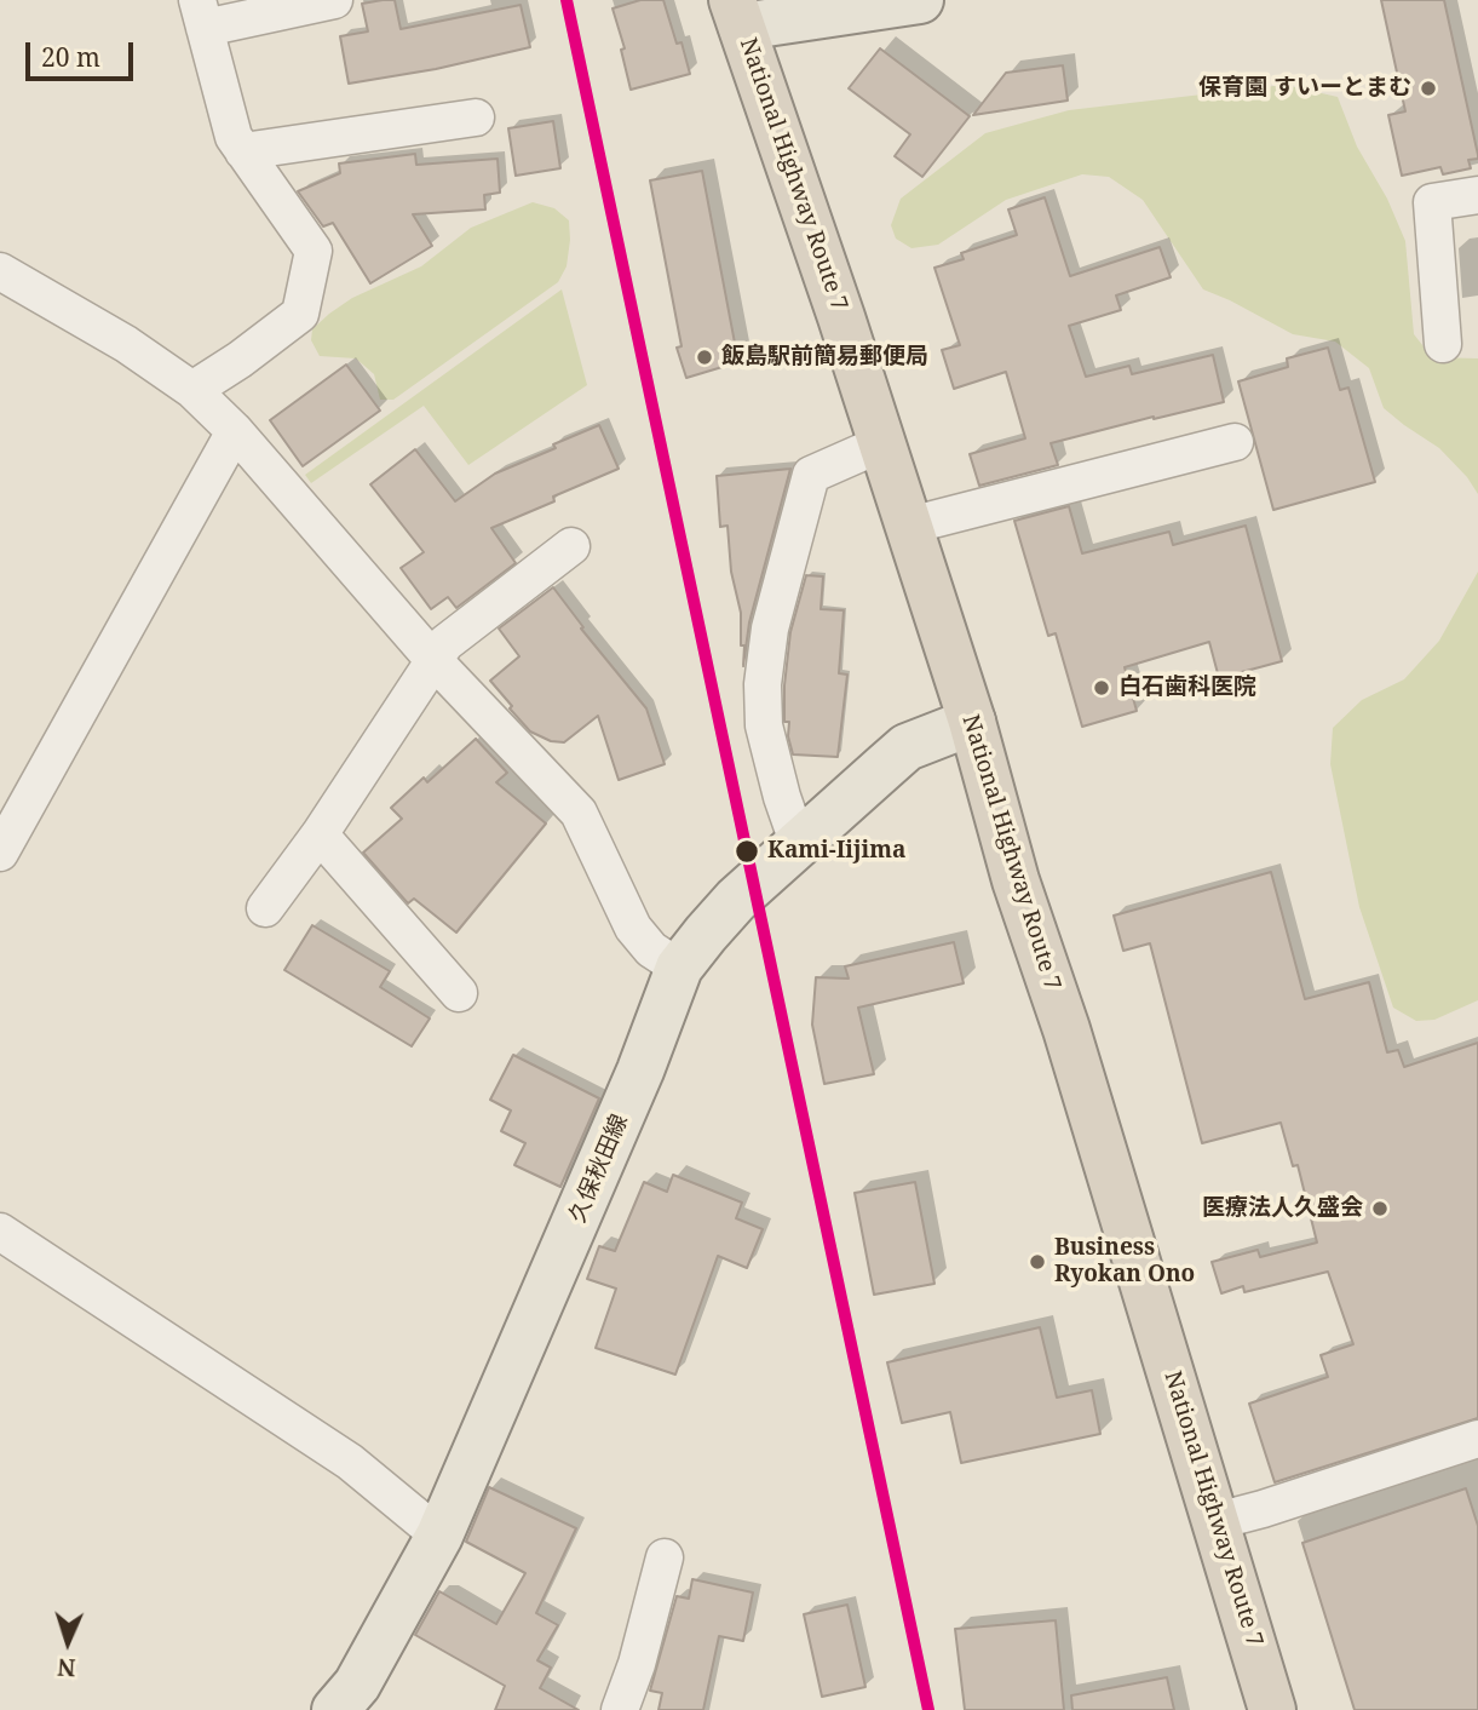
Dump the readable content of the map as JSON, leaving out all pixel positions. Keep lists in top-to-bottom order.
{
  "streets": {
    "highway": ["National Highway Route 7"],
    "main road": ["久保秋田線"]
  },
  "crossings": [
    ["National Highway Route 7", "久保秋田線"]
  ],
  "places": [
    "保育園 すいーとまむ",
    "飯島駅前簡易郵便局",
    "白石歯科医院",
    "Kami-Iijima",
    "医療法人久盛会",
    "Business Ryokan Ono"
  ],
  "scale_bar": "20 m",
  "north": "bottom"
}
